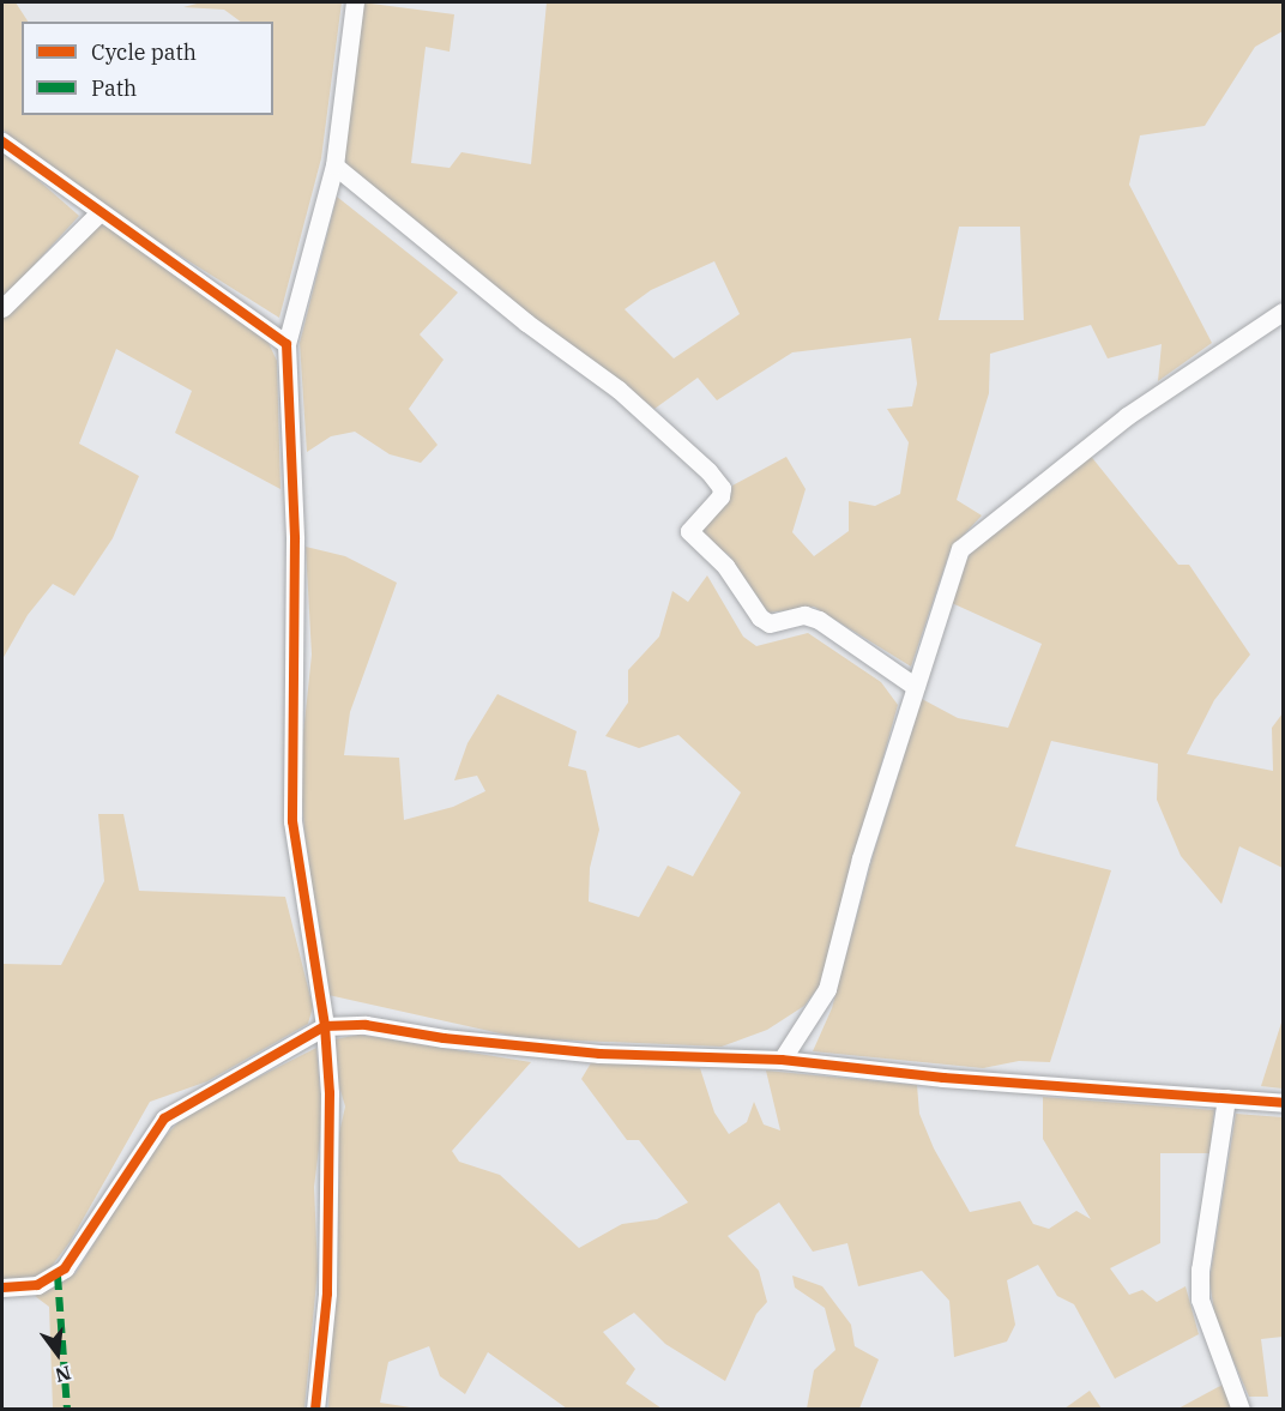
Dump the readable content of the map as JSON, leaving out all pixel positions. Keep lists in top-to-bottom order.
{
  "legend": ["Cycle path", "Path"],
  "north": "bottom"
}
